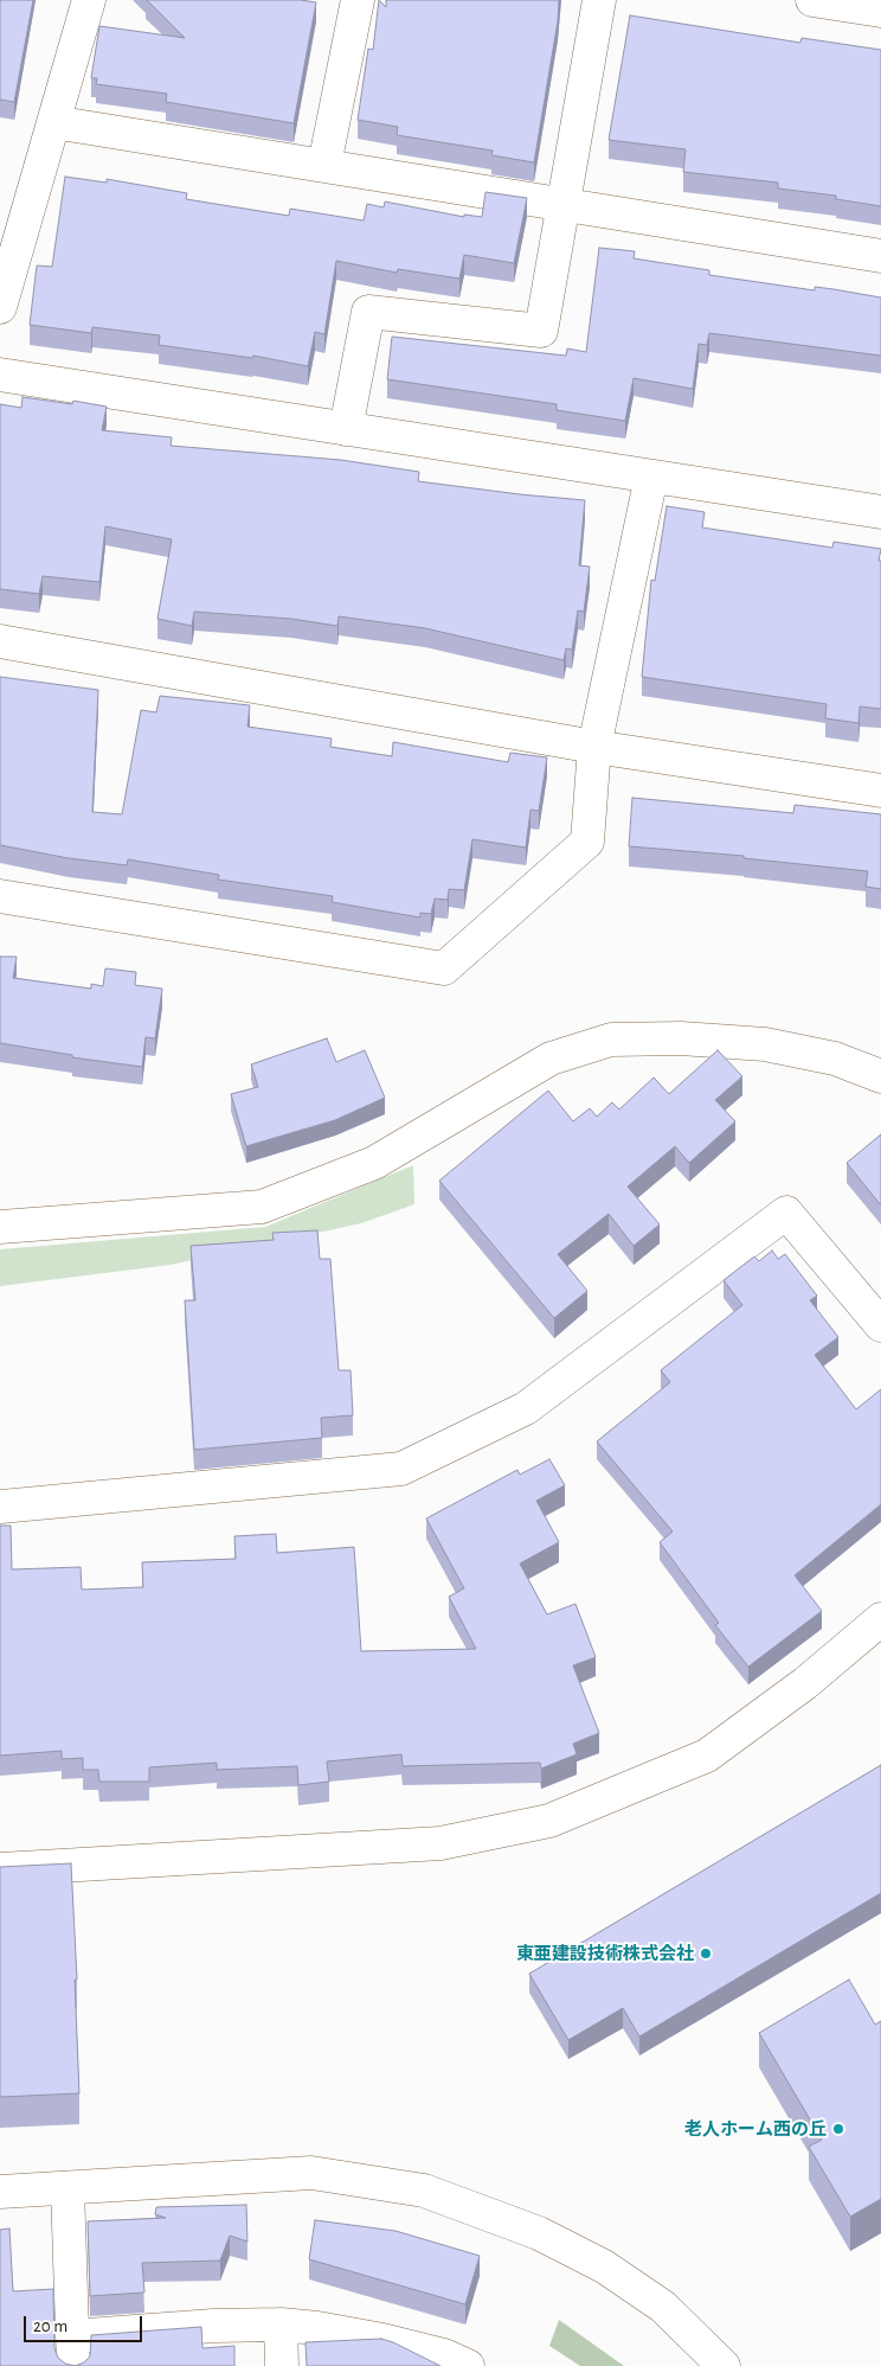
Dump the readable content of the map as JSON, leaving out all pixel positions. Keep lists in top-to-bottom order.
{
  "places": ["東亜建設技術株式会社", "老人ホーム西の丘"],
  "scale_bar": "20 m"
}
